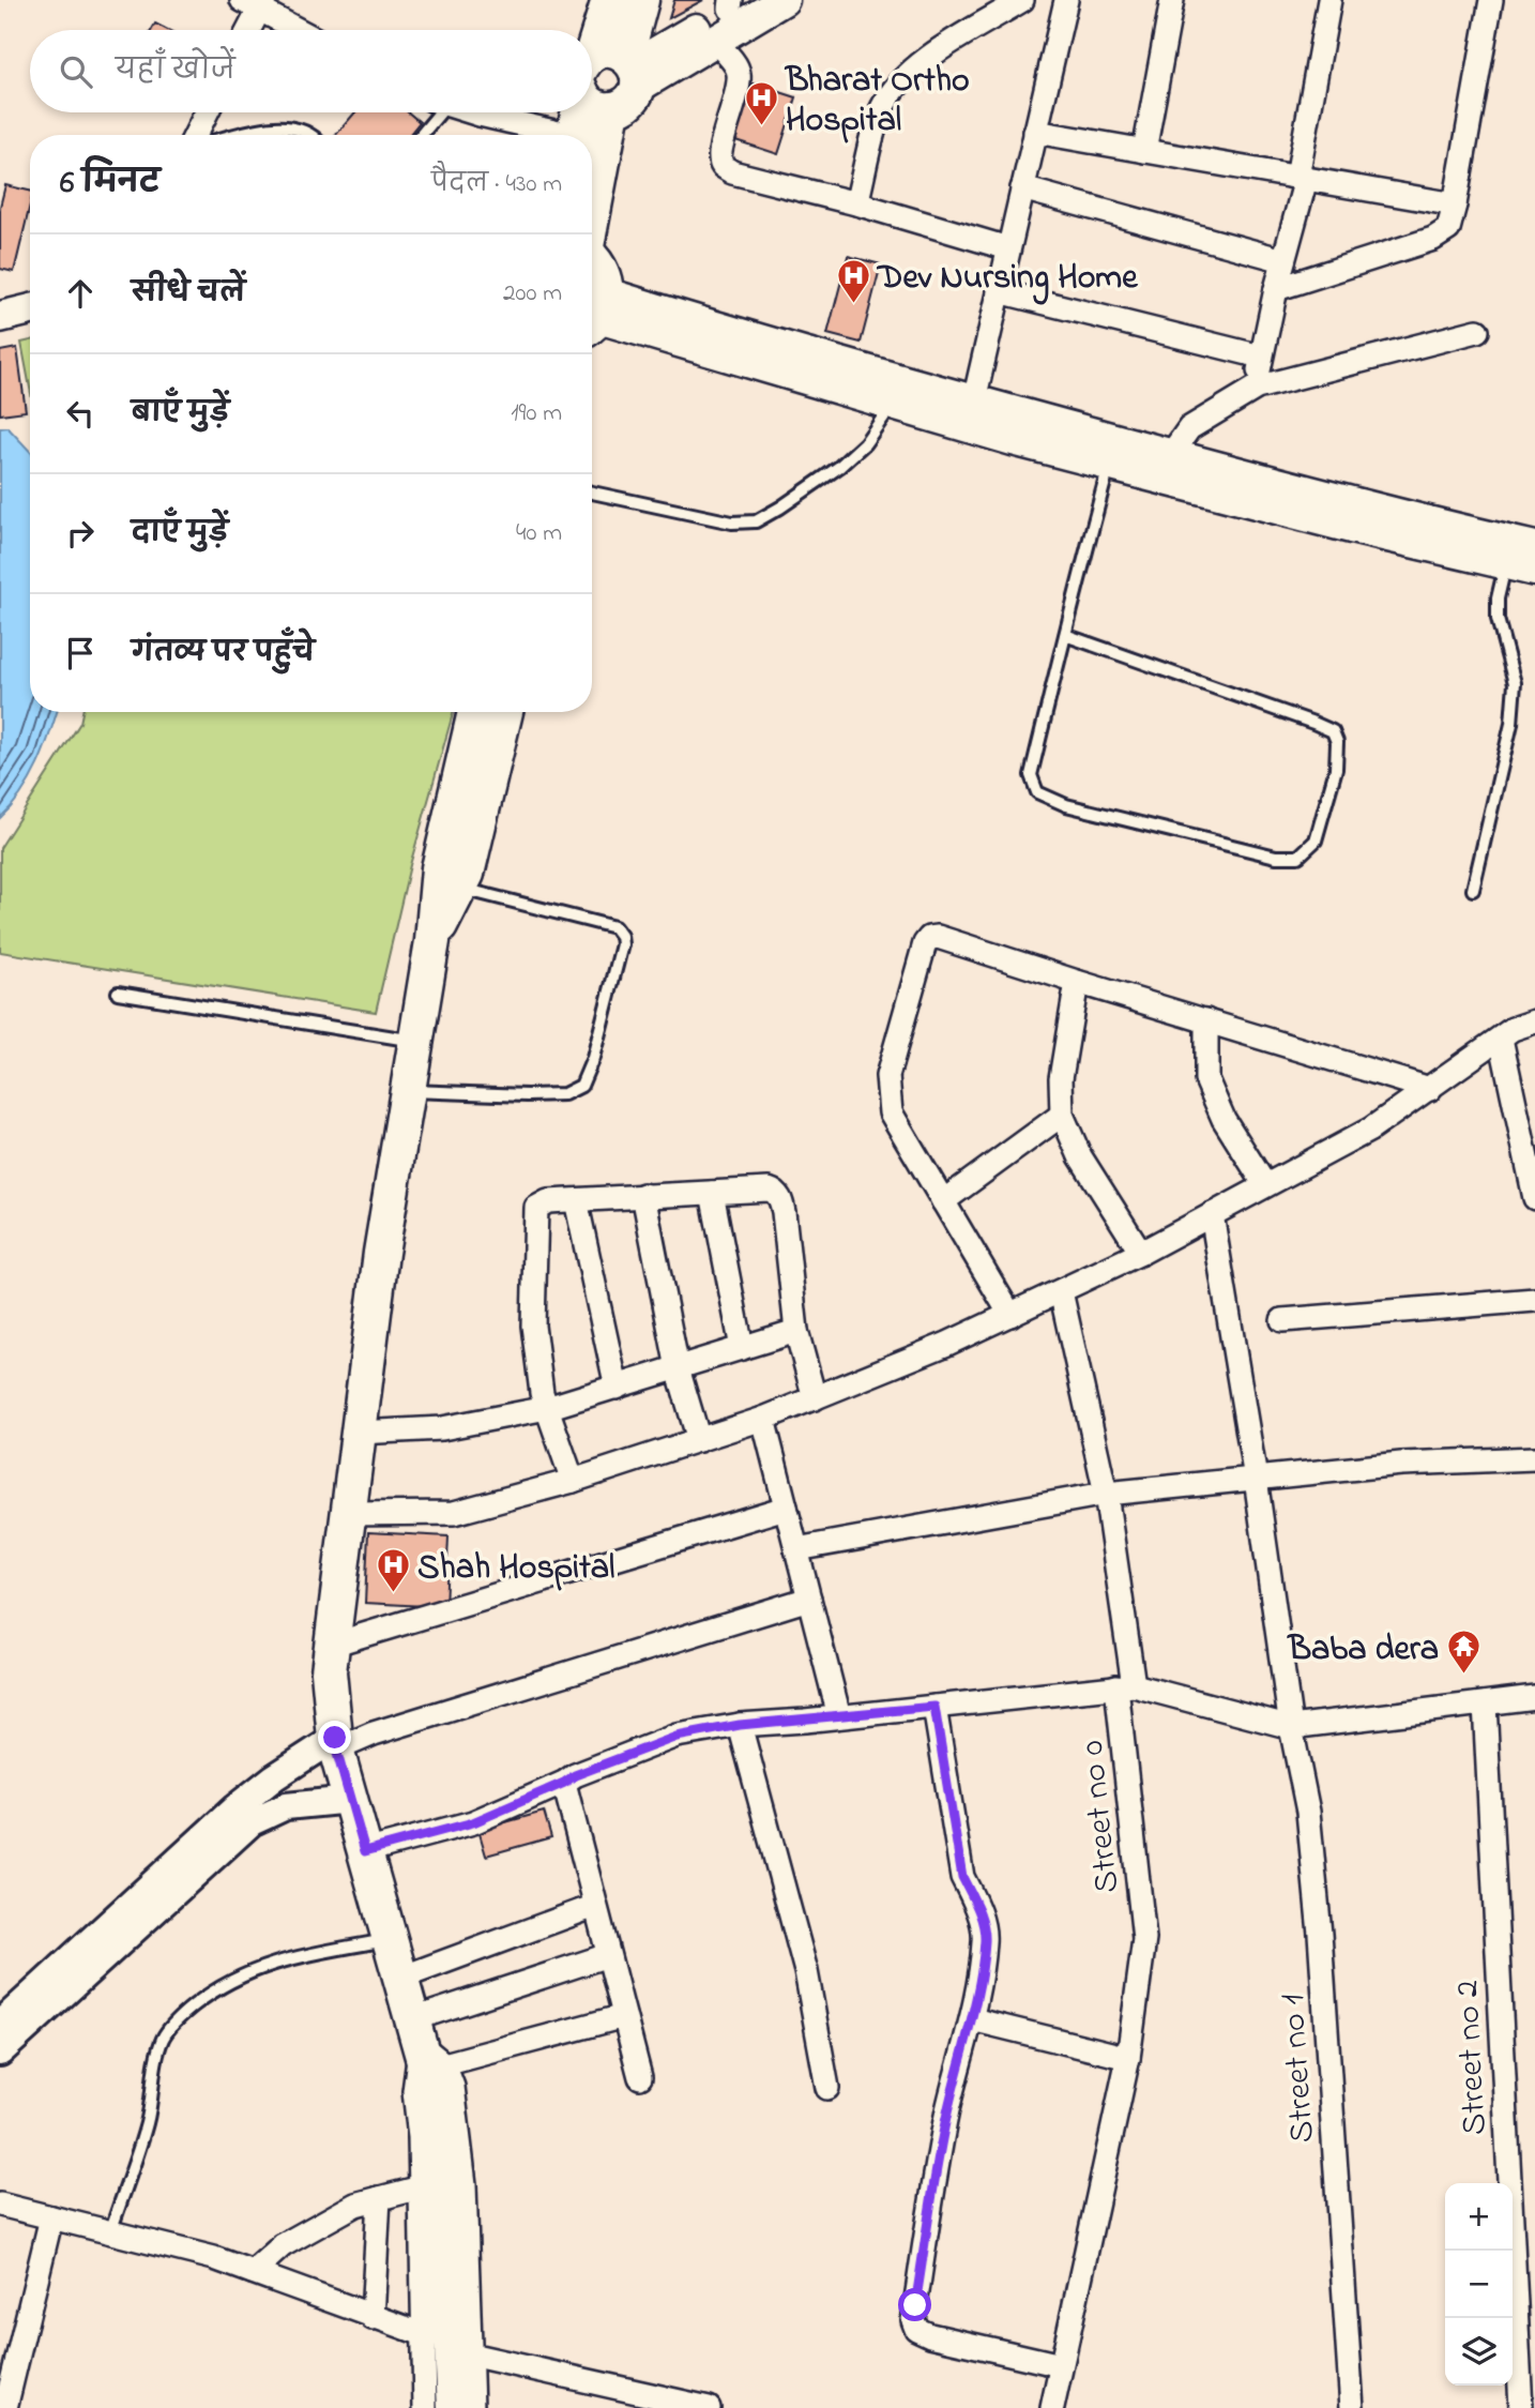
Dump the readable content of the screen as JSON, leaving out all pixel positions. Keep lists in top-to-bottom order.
{
  "streets": {
    "street": ["Street no 0", "Street no 2", "Street no 1"]
  },
  "places": {
    "hospital": ["Bharat Ortho Hospital", "Dev Nursing Home", "Shah Hospital"],
    "temple": ["Baba dera"]
  },
  "page": {
    "search": "यहाँ खोजें",
    "heading": ["6 मिनट", "पैदल · 430 m"],
    "list": [
      ["सीधे चलें", "200 m"],
      ["बाएँ मुड़ें", "190 m"],
      ["दाएँ मुड़ें", "40 m"],
      "गंतव्य पर पहुँचे"
    ],
    "map_buttons": ["+", "−"]
  }
}
